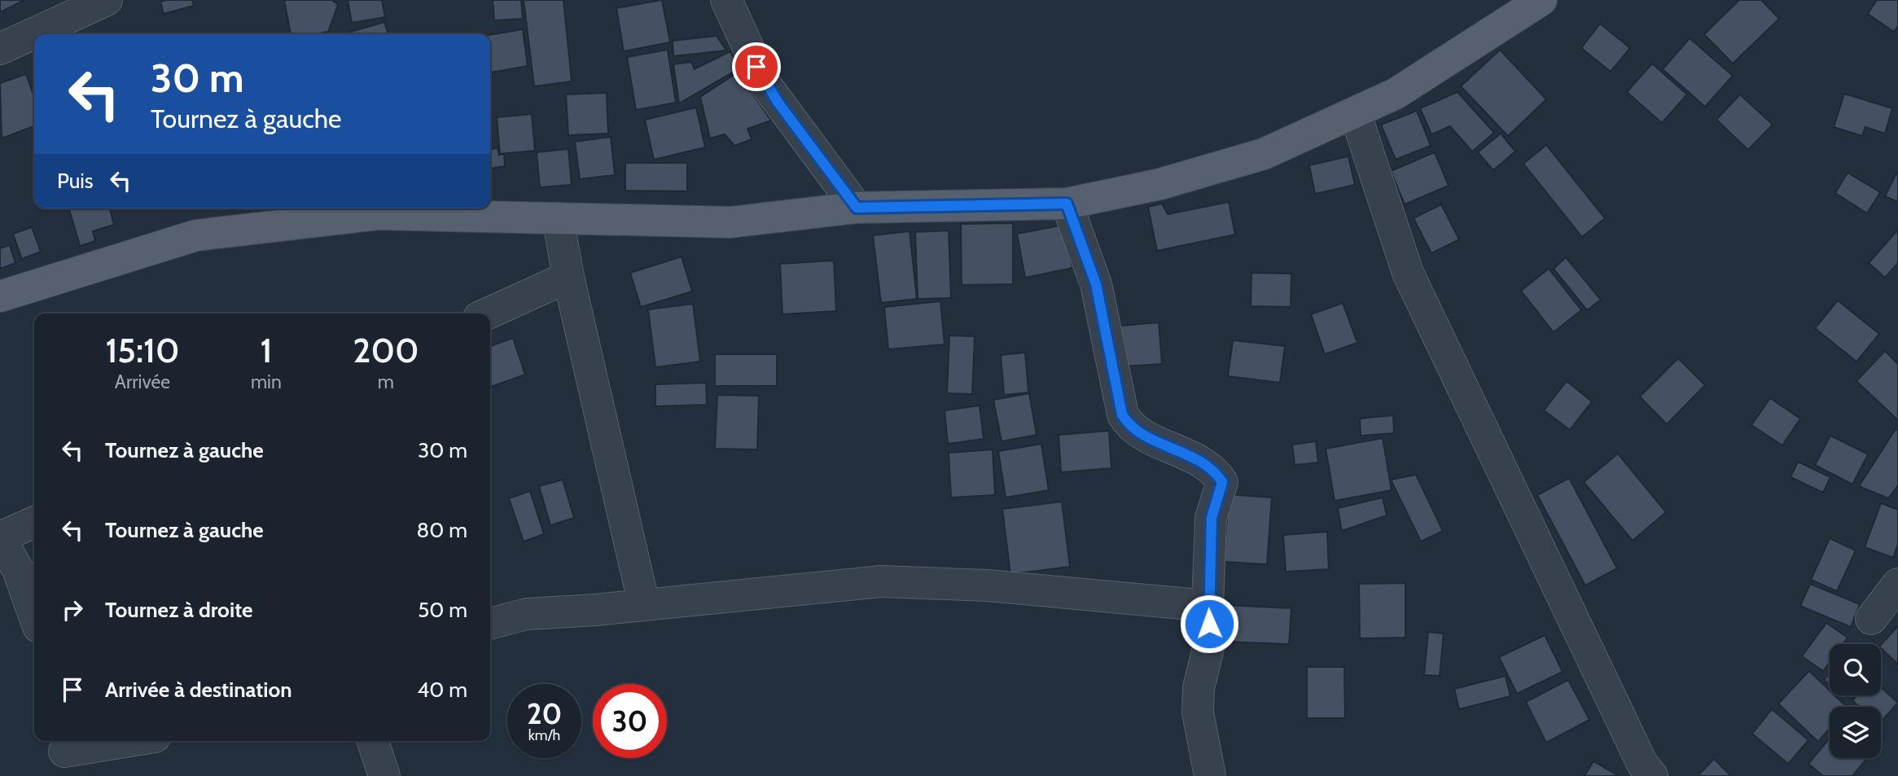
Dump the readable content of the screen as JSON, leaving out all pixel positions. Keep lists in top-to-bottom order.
{
  "page": {
    "turn": ["30 m", "Tournez à gauche"],
    "then": "Puis",
    "eta": [
      "15:10",
      "Arrivée",
      "1",
      "min",
      "200",
      "m"
    ],
    "list": [
      {
        "name": "Tournez à gauche",
        "value": "30 m"
      },
      {
        "name": "Tournez à gauche",
        "value": "80 m"
      },
      {
        "name": "Tournez à droite",
        "value": "50 m"
      },
      {
        "name": "Arrivée à destination",
        "value": "40 m"
      }
    ],
    "speed": "20 km/h",
    "limit": "30"
  }
}
